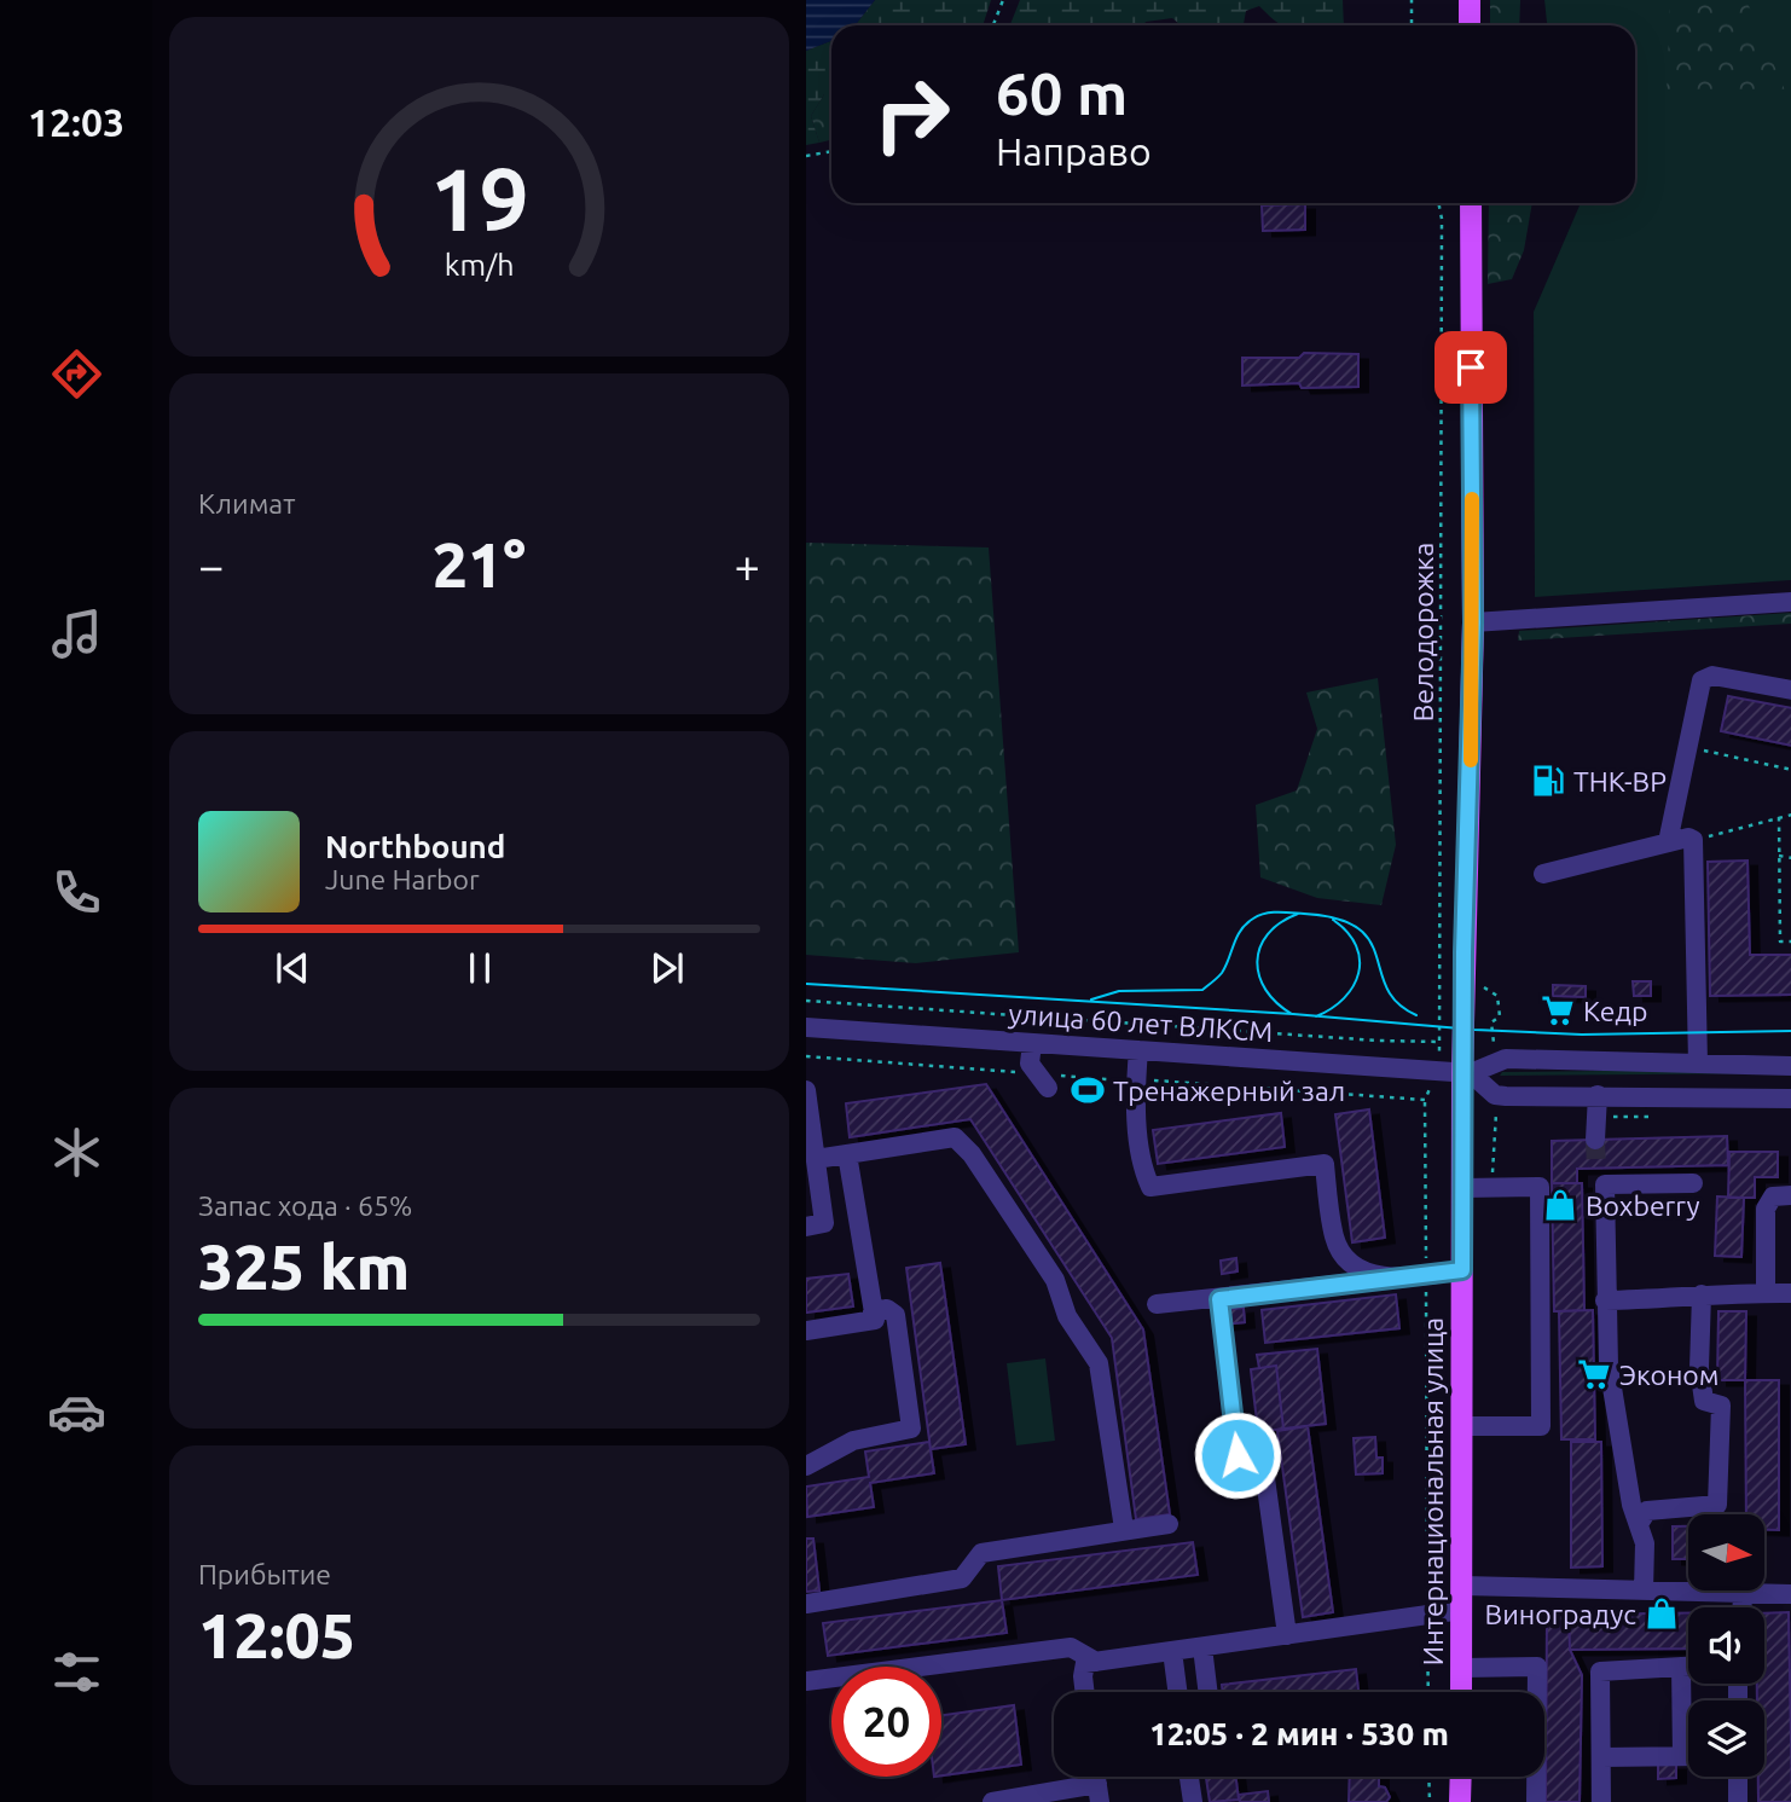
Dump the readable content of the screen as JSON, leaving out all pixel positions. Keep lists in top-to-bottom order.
{
  "streets": {
    "main road": ["Интернациональная улица"],
    "street": ["улица 60 лет ВЛКСМ"],
    "path": ["Велодорожка"]
  },
  "crossings": [
    ["Велодорожка", "улица 60 лет ВЛКСМ"],
    ["улица 60 лет ВЛКСМ", "Интернациональная улица"]
  ],
  "places": {
    "fuel station": ["ТНК-ВР"],
    "supermarket": ["Кедр", "Эконом"],
    "sports": ["Тренажерный зал"],
    "shop": ["Boxberry", "Виноградус"]
  },
  "north": "right",
  "page": {
    "tabs": "12:03",
    "turn": ["60 m", "Направо"],
    "tile": [
      "Климат",
      ["Запас хода · 65%", "325 km"],
      ["Прибытие", "12:05"]
    ],
    "heat": ["−", "21°", "+"],
    "song": ["Northbound", "June Harbor"],
    "limit": "20",
    "trip": "12:05 · 2 мин · 530 m",
    "gauge": ["19", "km/h"]
  }
}
